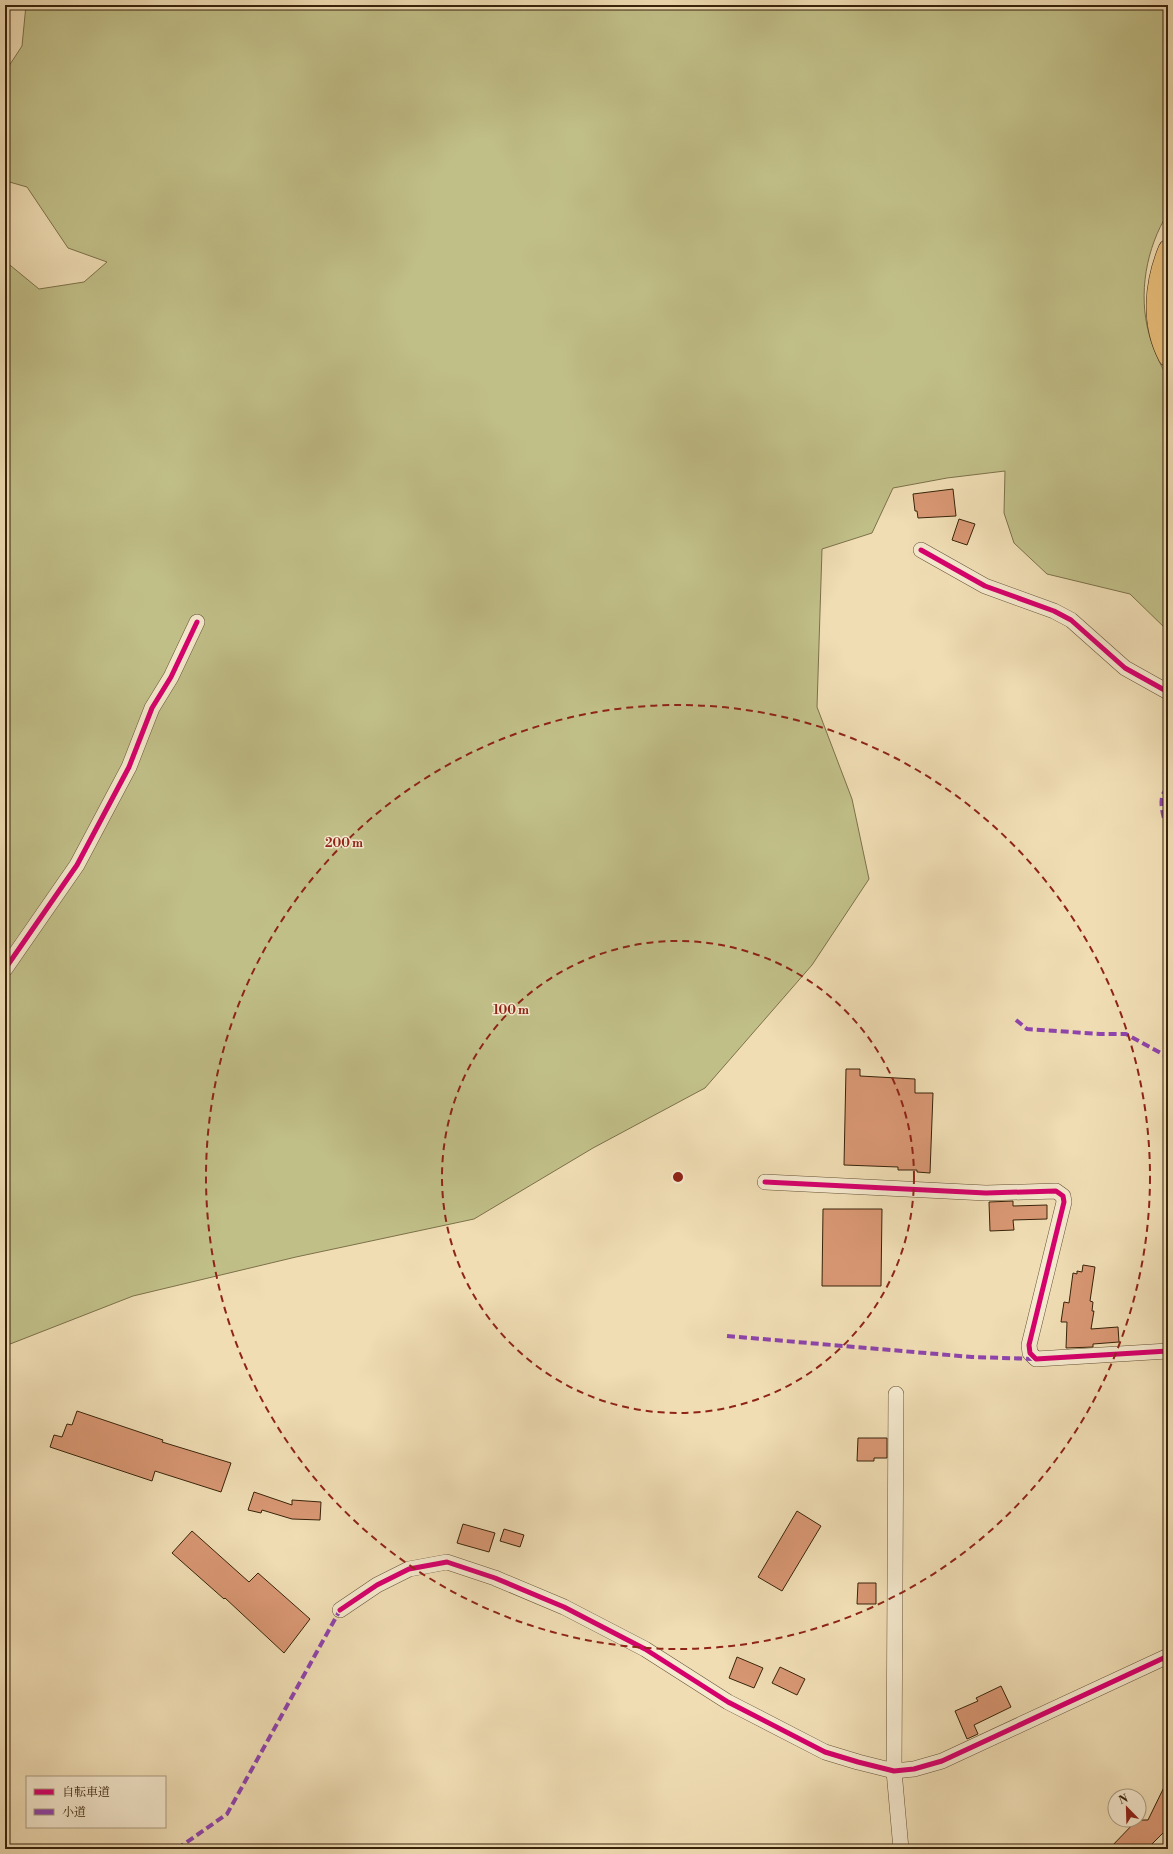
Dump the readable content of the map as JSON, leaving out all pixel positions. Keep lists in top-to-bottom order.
{
  "legend": ["自転車道", "小道"],
  "north": "top left",
  "rings": ["200 m", "100 m"]
}
